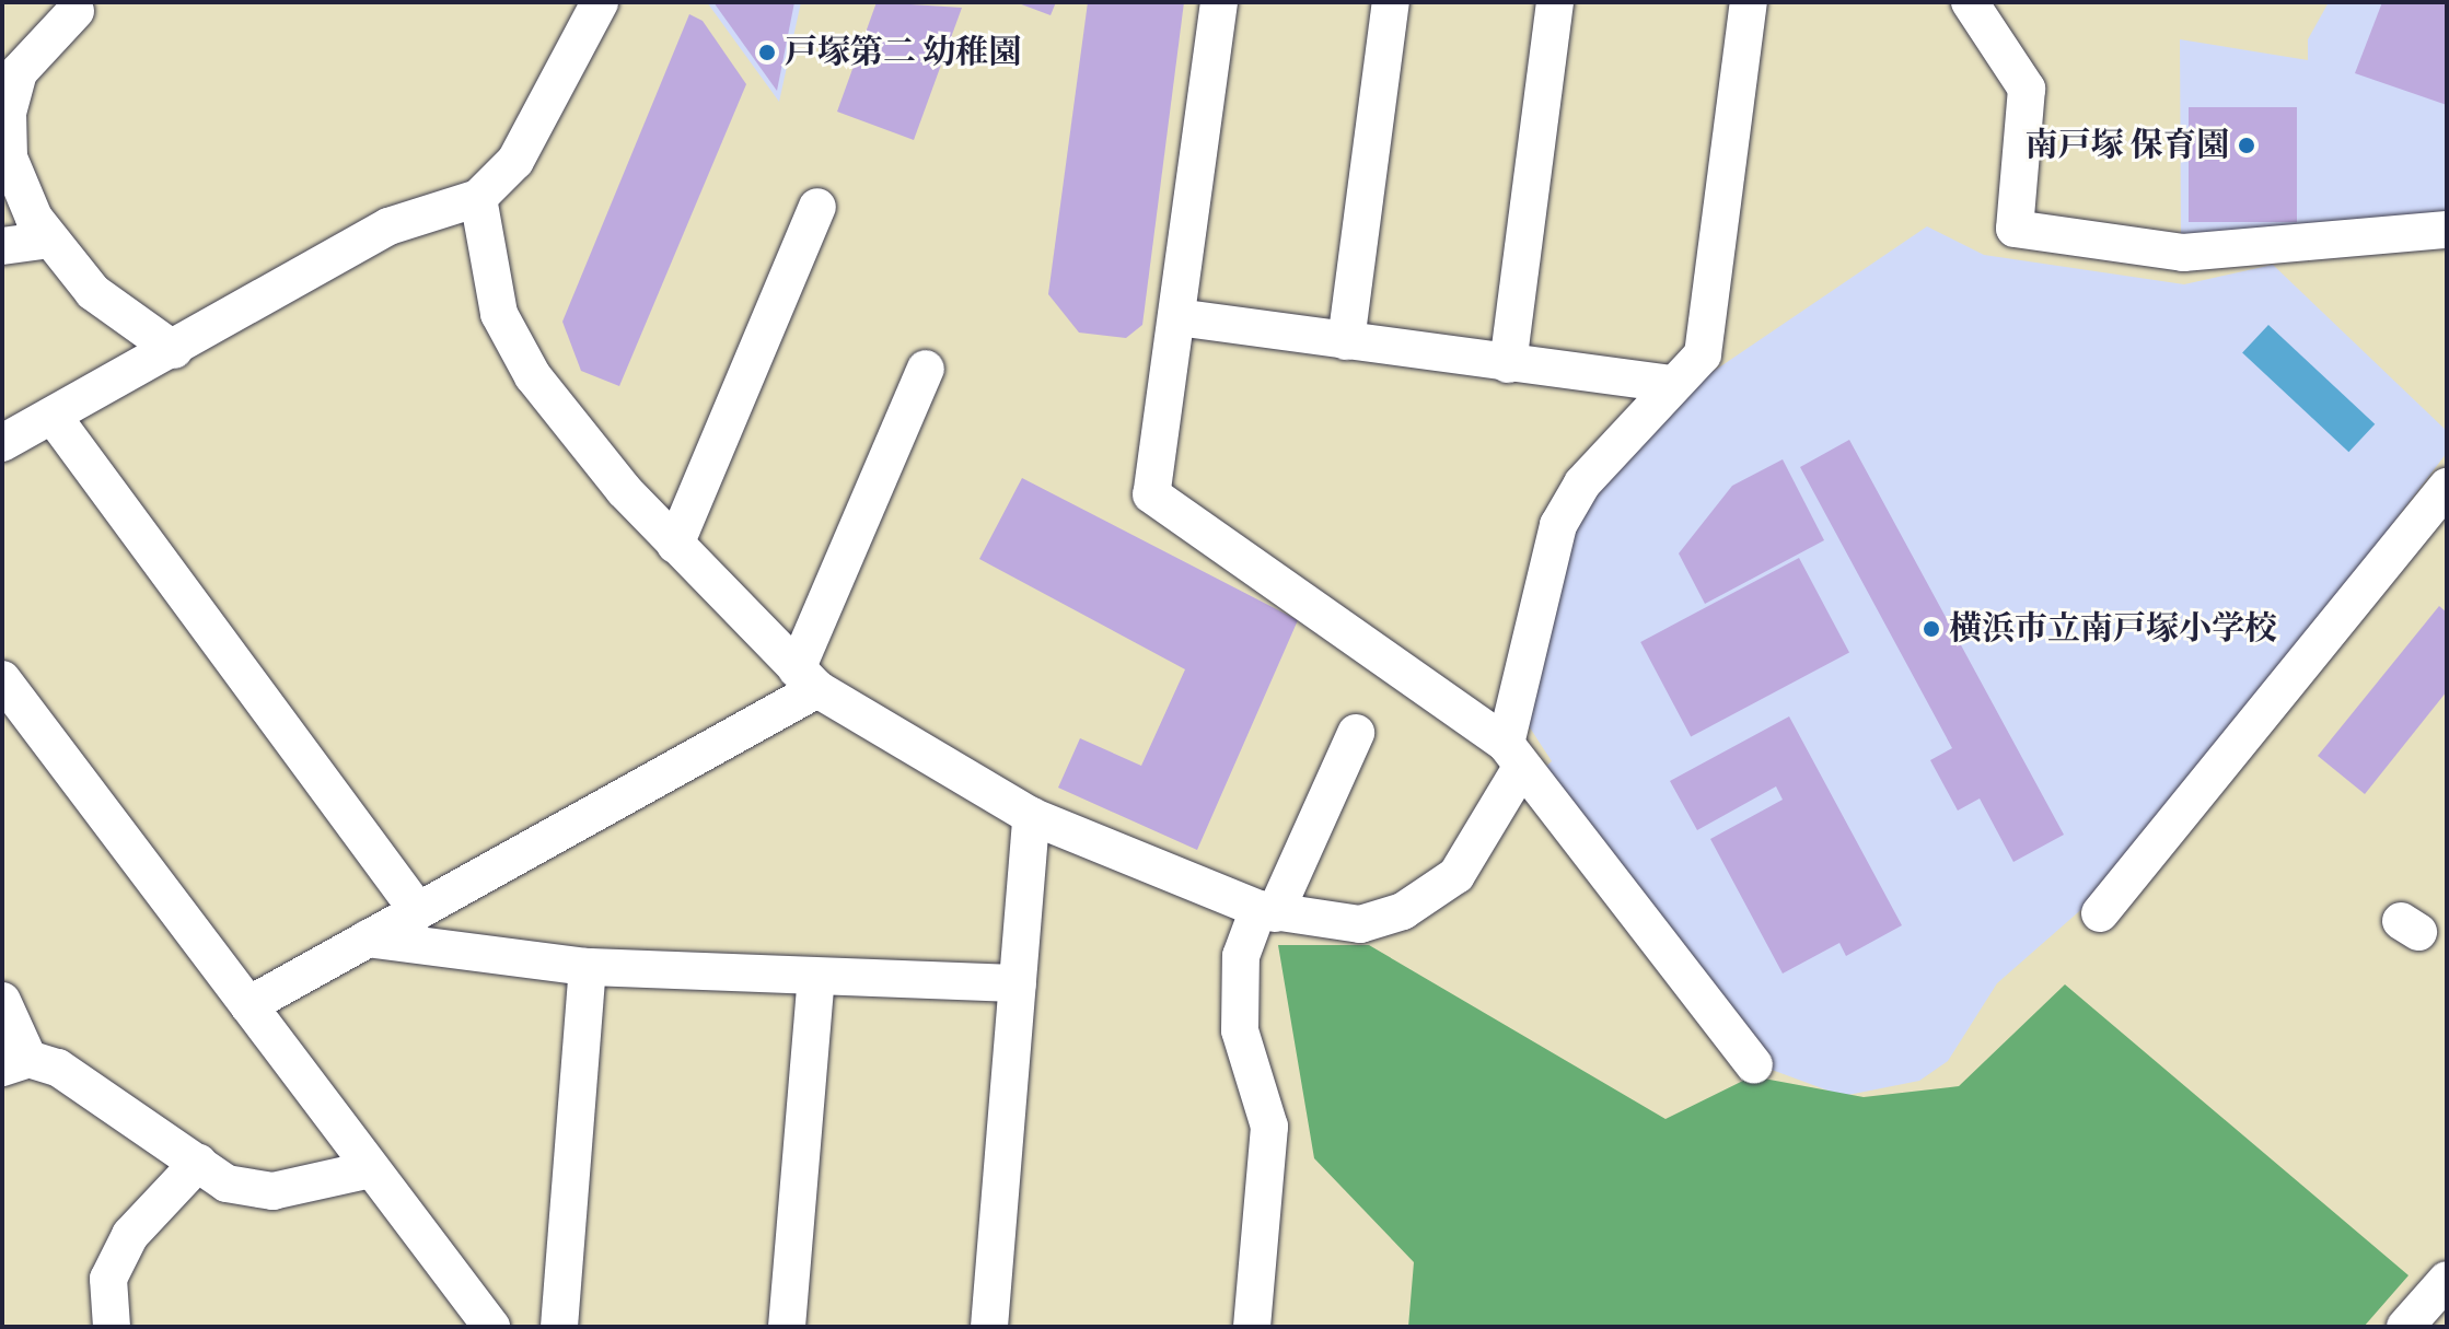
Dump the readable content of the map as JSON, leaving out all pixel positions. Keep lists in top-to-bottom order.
{
  "places": ["戸塚第二 幼稚園", "南戸塚 保育園", "横浜市立南戸塚小学校"]
}
